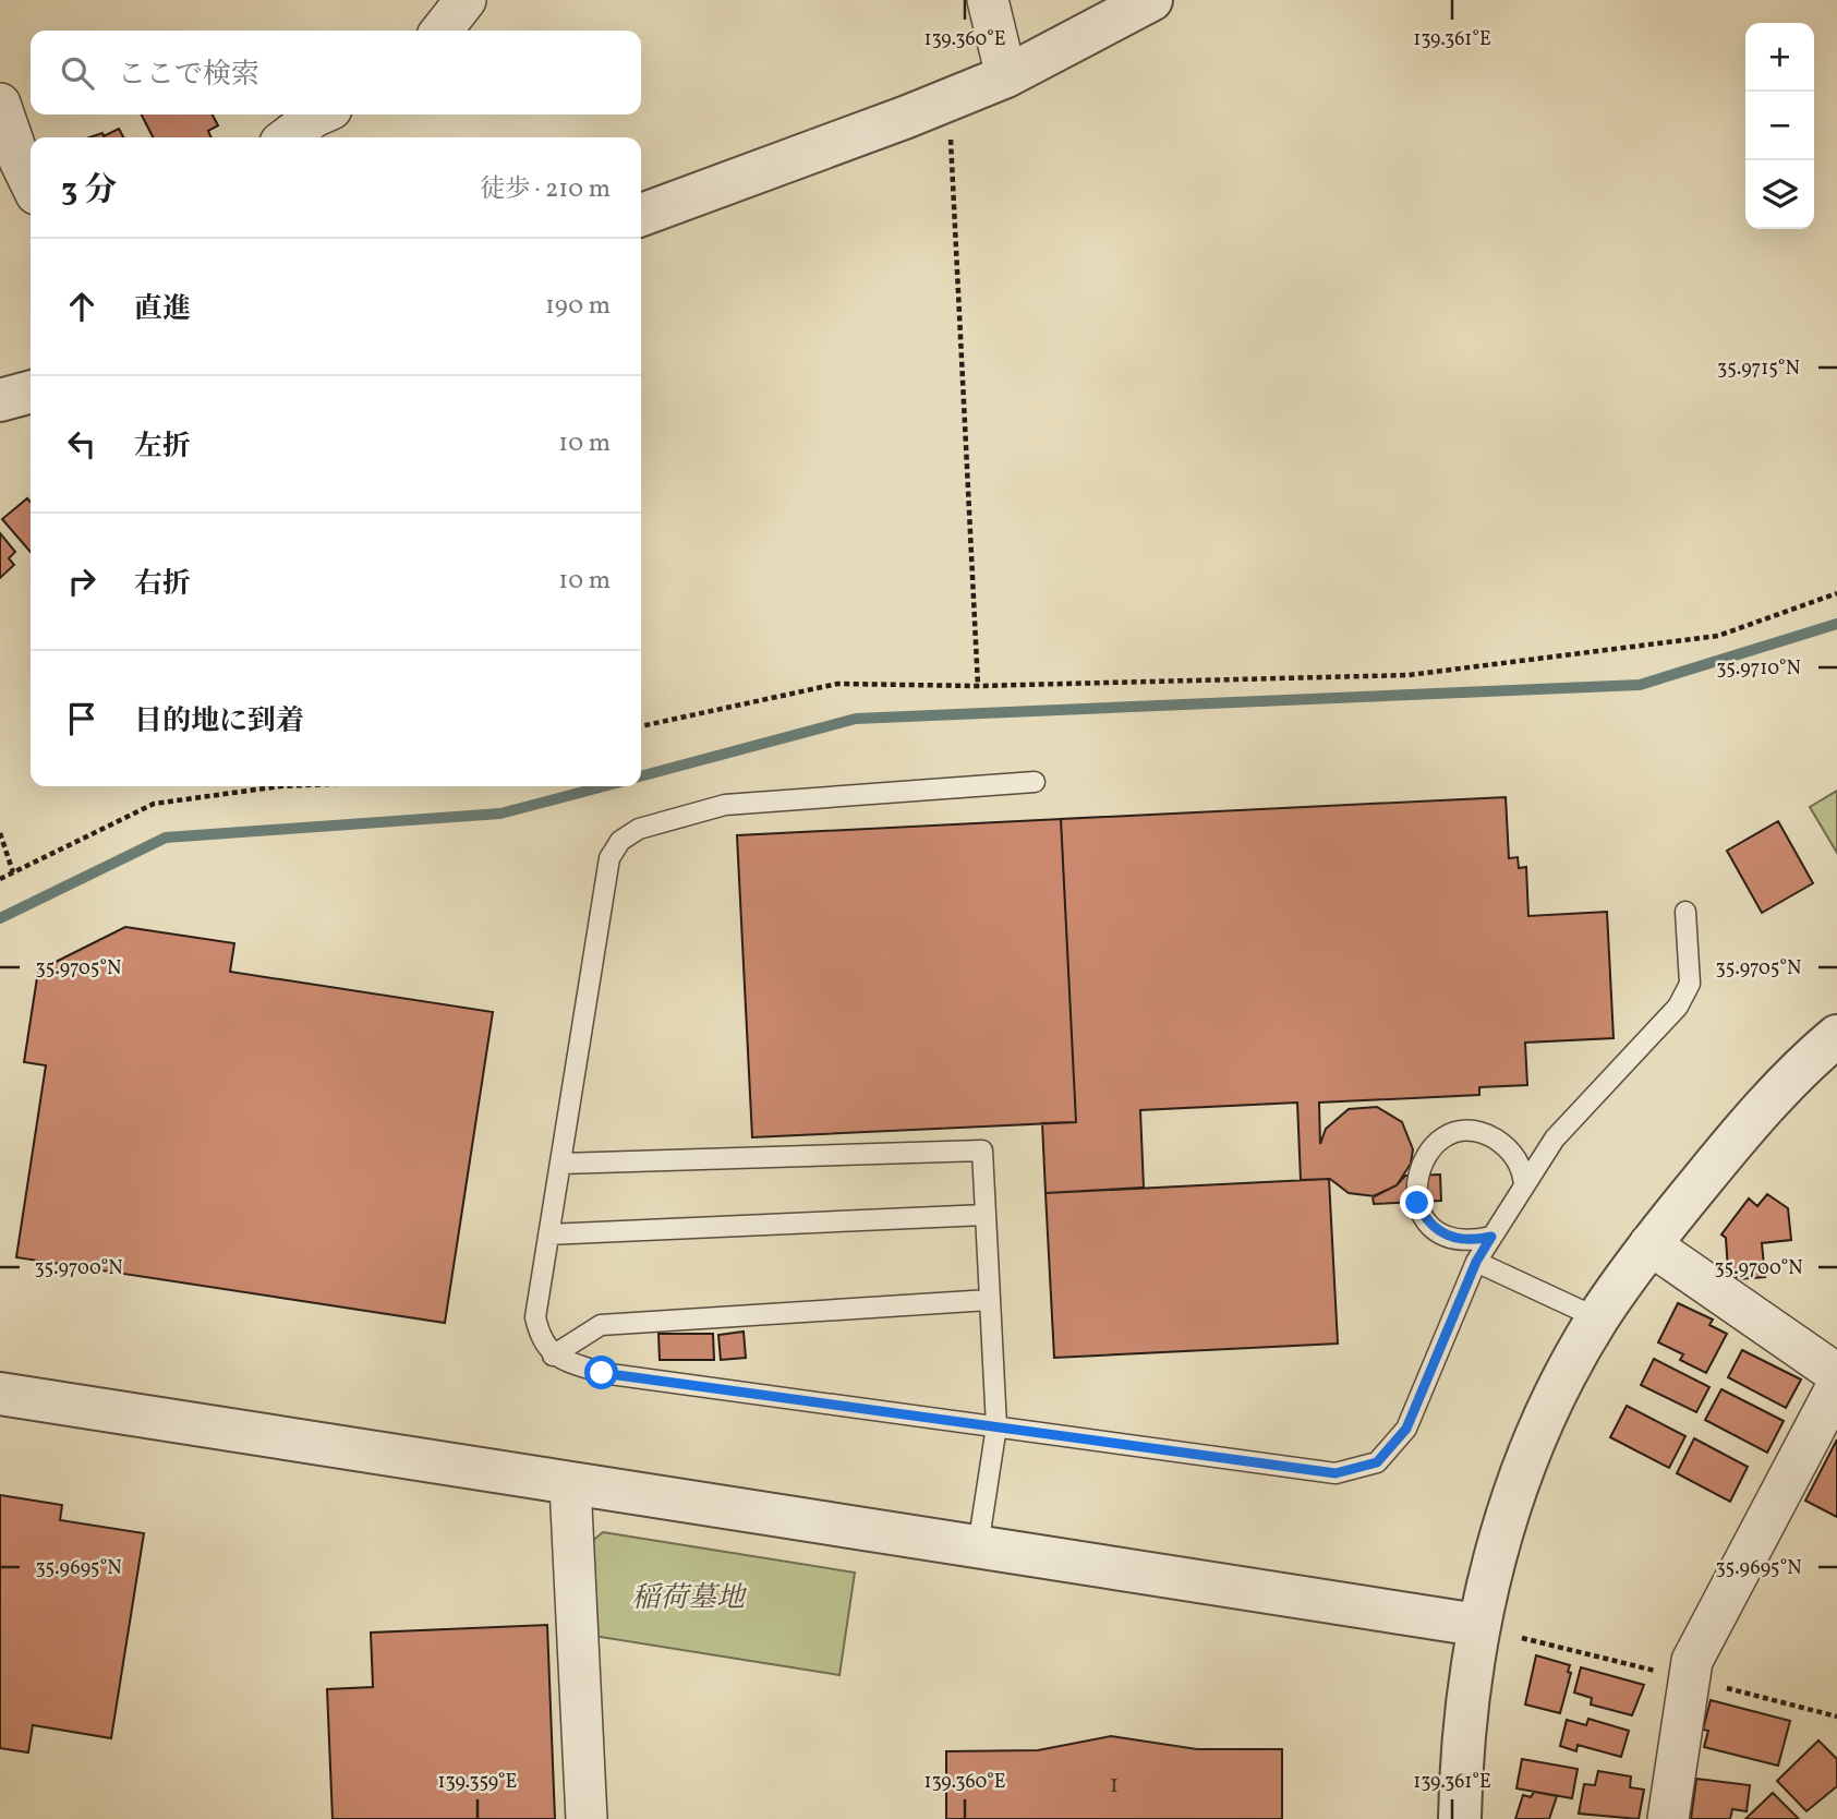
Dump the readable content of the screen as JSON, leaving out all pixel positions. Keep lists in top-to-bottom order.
{
  "parks": ["稲荷墓地"],
  "house_numbers": ["1"],
  "page": {
    "map_buttons": ["+", "−"],
    "search": "ここで検索",
    "heading": ["3 分", "徒歩 · 210 m"],
    "list": [
      ["直進", "190 m"],
      ["左折", "10 m"],
      ["右折", "10 m"],
      "目的地に到着"
    ]
  },
  "coordinates": [
    "139.360°E",
    "139.361°E",
    "35.9715°N",
    "35.9710°N",
    "35.9705°N",
    "35.9700°N",
    "35.9695°N",
    "139.359°E"
  ]
}
